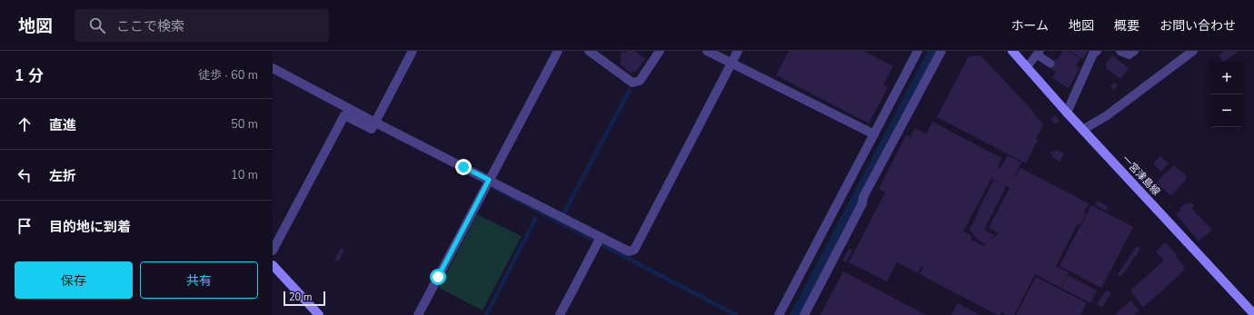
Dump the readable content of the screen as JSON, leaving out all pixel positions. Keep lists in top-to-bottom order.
{
  "streets": {
    "main road": ["一宮津島線"]
  },
  "scale_bar": "20 m",
  "page": {
    "header": "地図",
    "search": "ここで検索",
    "nav": [
      "ホーム",
      "地図",
      "概要",
      "お問い合わせ"
    ],
    "heading": ["1 分", "徒歩 · 60 m"],
    "map_buttons": ["+", "−"],
    "list": [
      ["直進", "50 m"],
      ["左折", "10 m"],
      "目的地に到着"
    ],
    "buttons": ["保存", "共有"],
    "scale": "20 m"
  }
}
